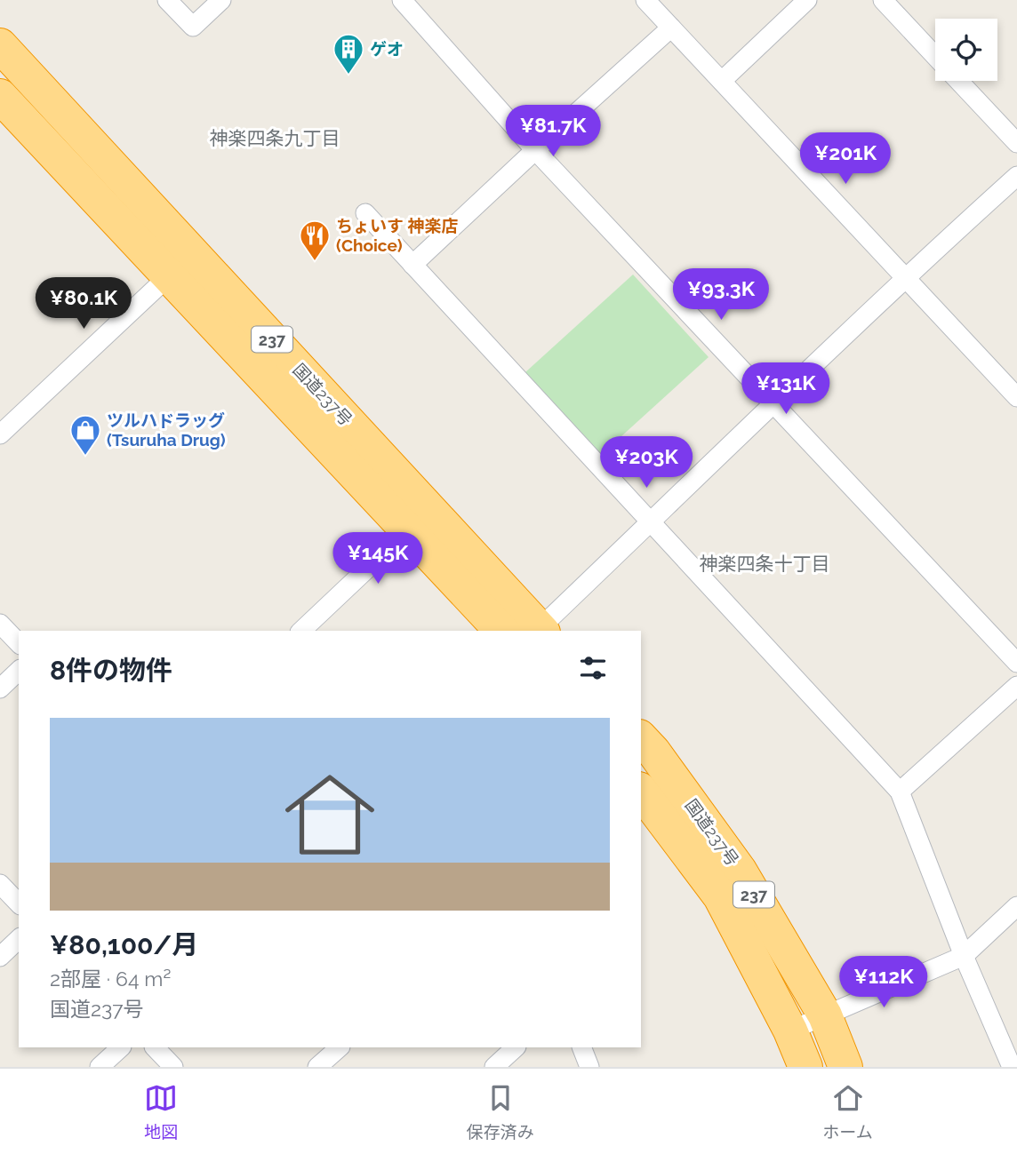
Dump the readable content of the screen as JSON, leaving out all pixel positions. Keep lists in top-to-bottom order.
{
  "streets": {
    "highway": ["237", "国道237号"]
  },
  "districts": ["神楽四条九丁目", "神楽四条十丁目"],
  "places": {
    "building": ["ゲオ"],
    "restaurant": ["ちょいす 神楽店 (Choice)"],
    "shop": ["ツルハドラッグ (Tsuruha Drug)"]
  },
  "page": {
    "price": [
      "¥81.7K",
      "¥201K",
      "¥93.3K",
      "¥80.1K",
      "¥131K",
      "¥203K",
      "¥145K",
      "¥112K"
    ],
    "heading": "8件の物件",
    "list": [
      {
        "name": "¥80,100/月",
        "note": "2部屋 · 64 m² · 国道237号"
      }
    ],
    "tabs": ["地図", "保存済み", "ホーム"]
  }
}
